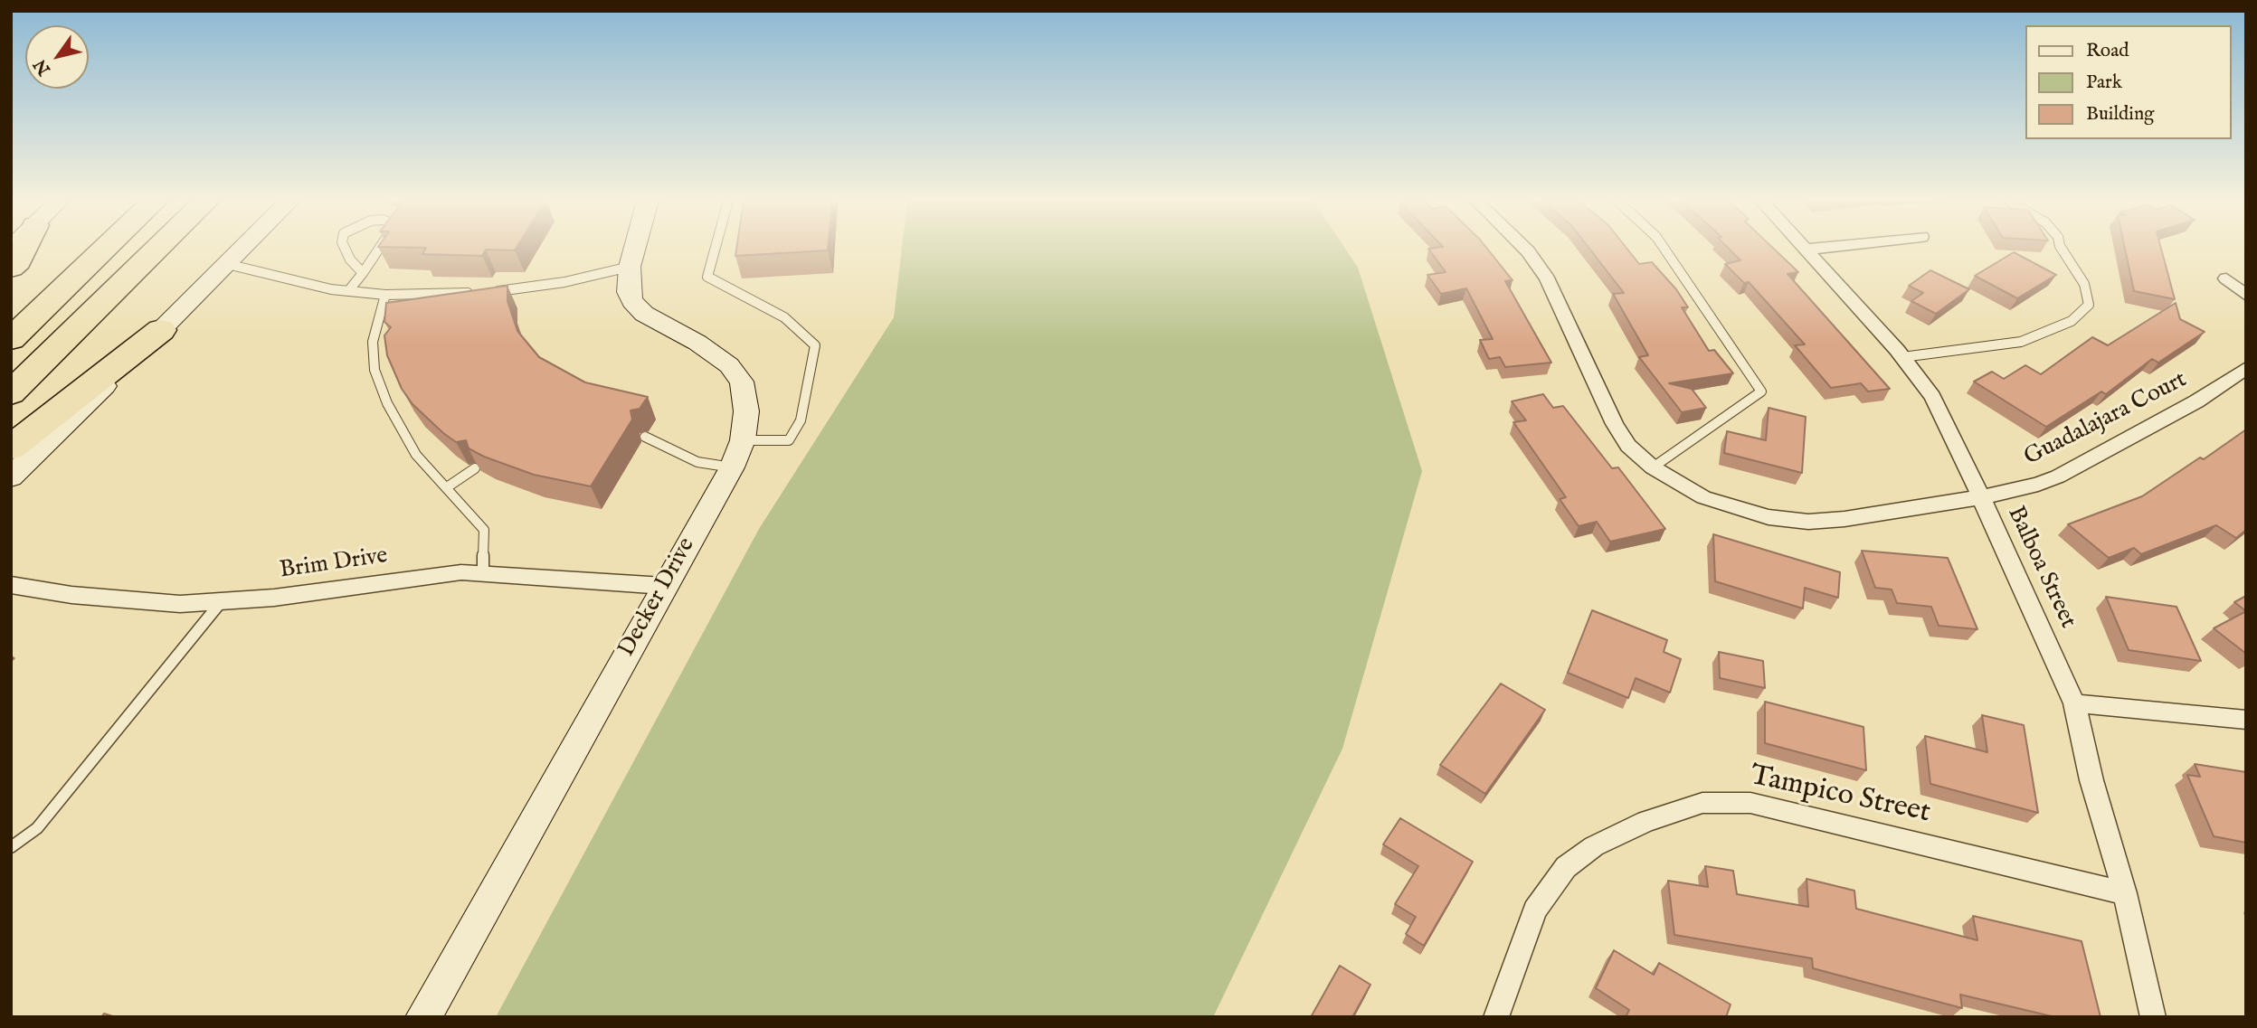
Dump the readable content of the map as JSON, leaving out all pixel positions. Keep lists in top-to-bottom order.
{
  "streets": {
    "street": [
      "Guadalajara Court",
      "Brim Drive",
      "Balboa Street",
      "Decker Drive",
      "Tampico Street"
    ]
  },
  "crossings": [
    ["Guadalajara Court", "Balboa Street"],
    ["Brim Drive", "Decker Drive"],
    ["Balboa Street", "Tampico Street"]
  ],
  "legend": ["Road", "Park", "Building"],
  "north": "bottom left"
}
